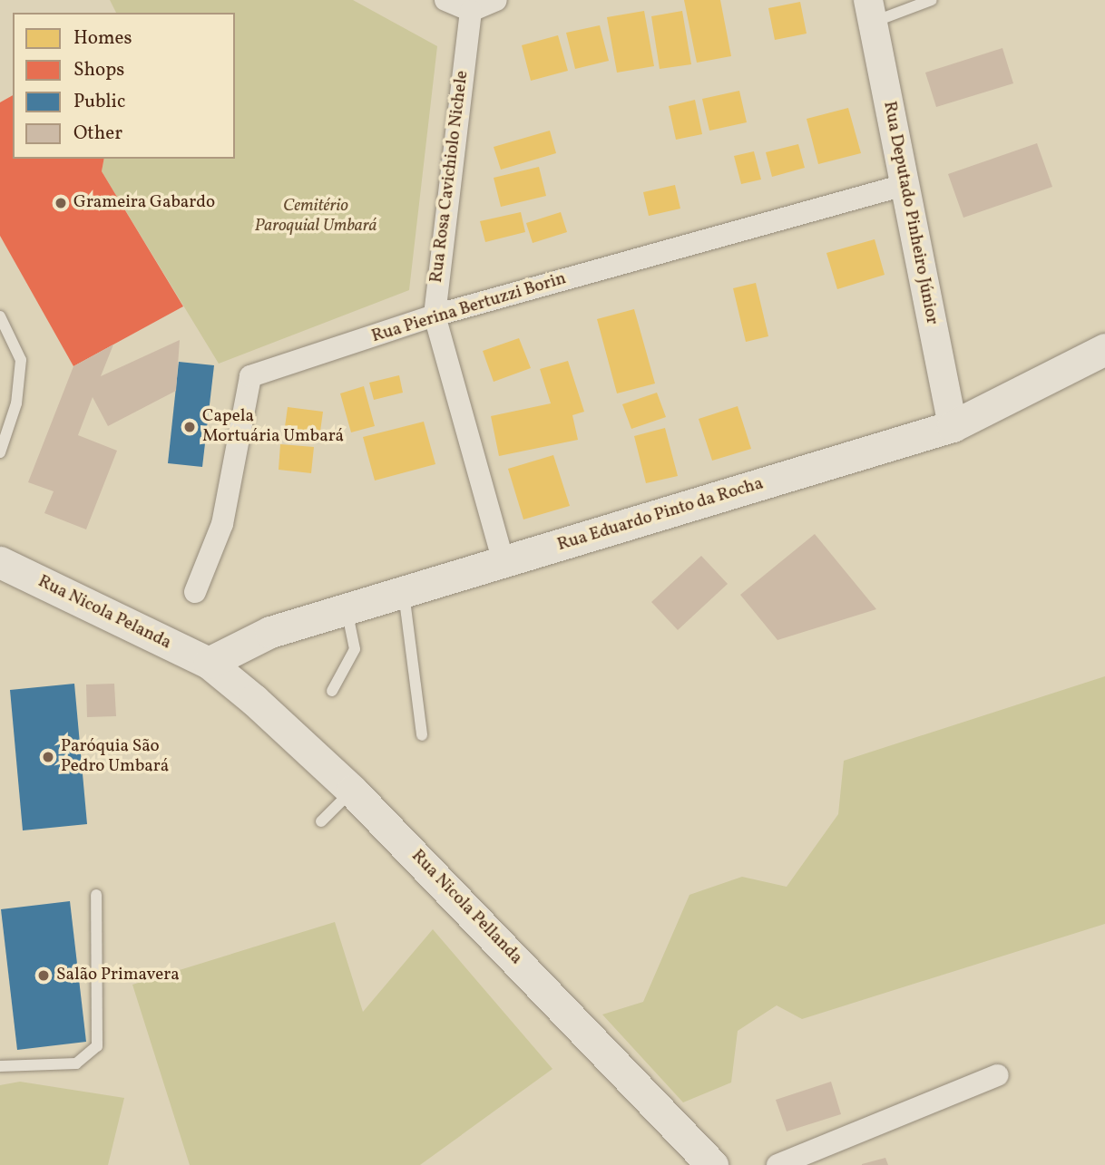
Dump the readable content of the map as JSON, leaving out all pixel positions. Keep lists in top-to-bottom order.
{
  "streets": {
    "main road": ["Rua Eduardo Pinto da Rocha", "Rua Nicola Pelanda", "Rua Nicola Pellanda"],
    "street": ["Rua Rosa Cavichiolo Nichele", "Rua Deputado Pinheiro Júnior", "Rua Pierina Bertuzzi Borin"]
  },
  "crossings": [
    ["Rua Rosa Cavichiolo Nichele", "Rua Pierina Bertuzzi Borin"],
    ["Rua Rosa Cavichiolo Nichele", "Rua Eduardo Pinto da Rocha"],
    ["Rua Deputado Pinheiro Júnior", "Rua Pierina Bertuzzi Borin"],
    ["Rua Deputado Pinheiro Júnior", "Rua Eduardo Pinto da Rocha"],
    ["Rua Eduardo Pinto da Rocha", "Rua Nicola Pelanda"],
    ["Rua Eduardo Pinto da Rocha", "Rua Nicola Pellanda"],
    ["Rua Nicola Pelanda", "Rua Nicola Pellanda"]
  ],
  "parks": ["Cemitério Paroquial Umbará"],
  "places": [
    "Grameira Gabardo",
    "Capela Mortuária Umbará",
    "Paróquia São Pedro Umbará",
    "Salão Primavera"
  ],
  "legend": [
    "Homes",
    "Shops",
    "Public",
    "Other"
  ]
}
